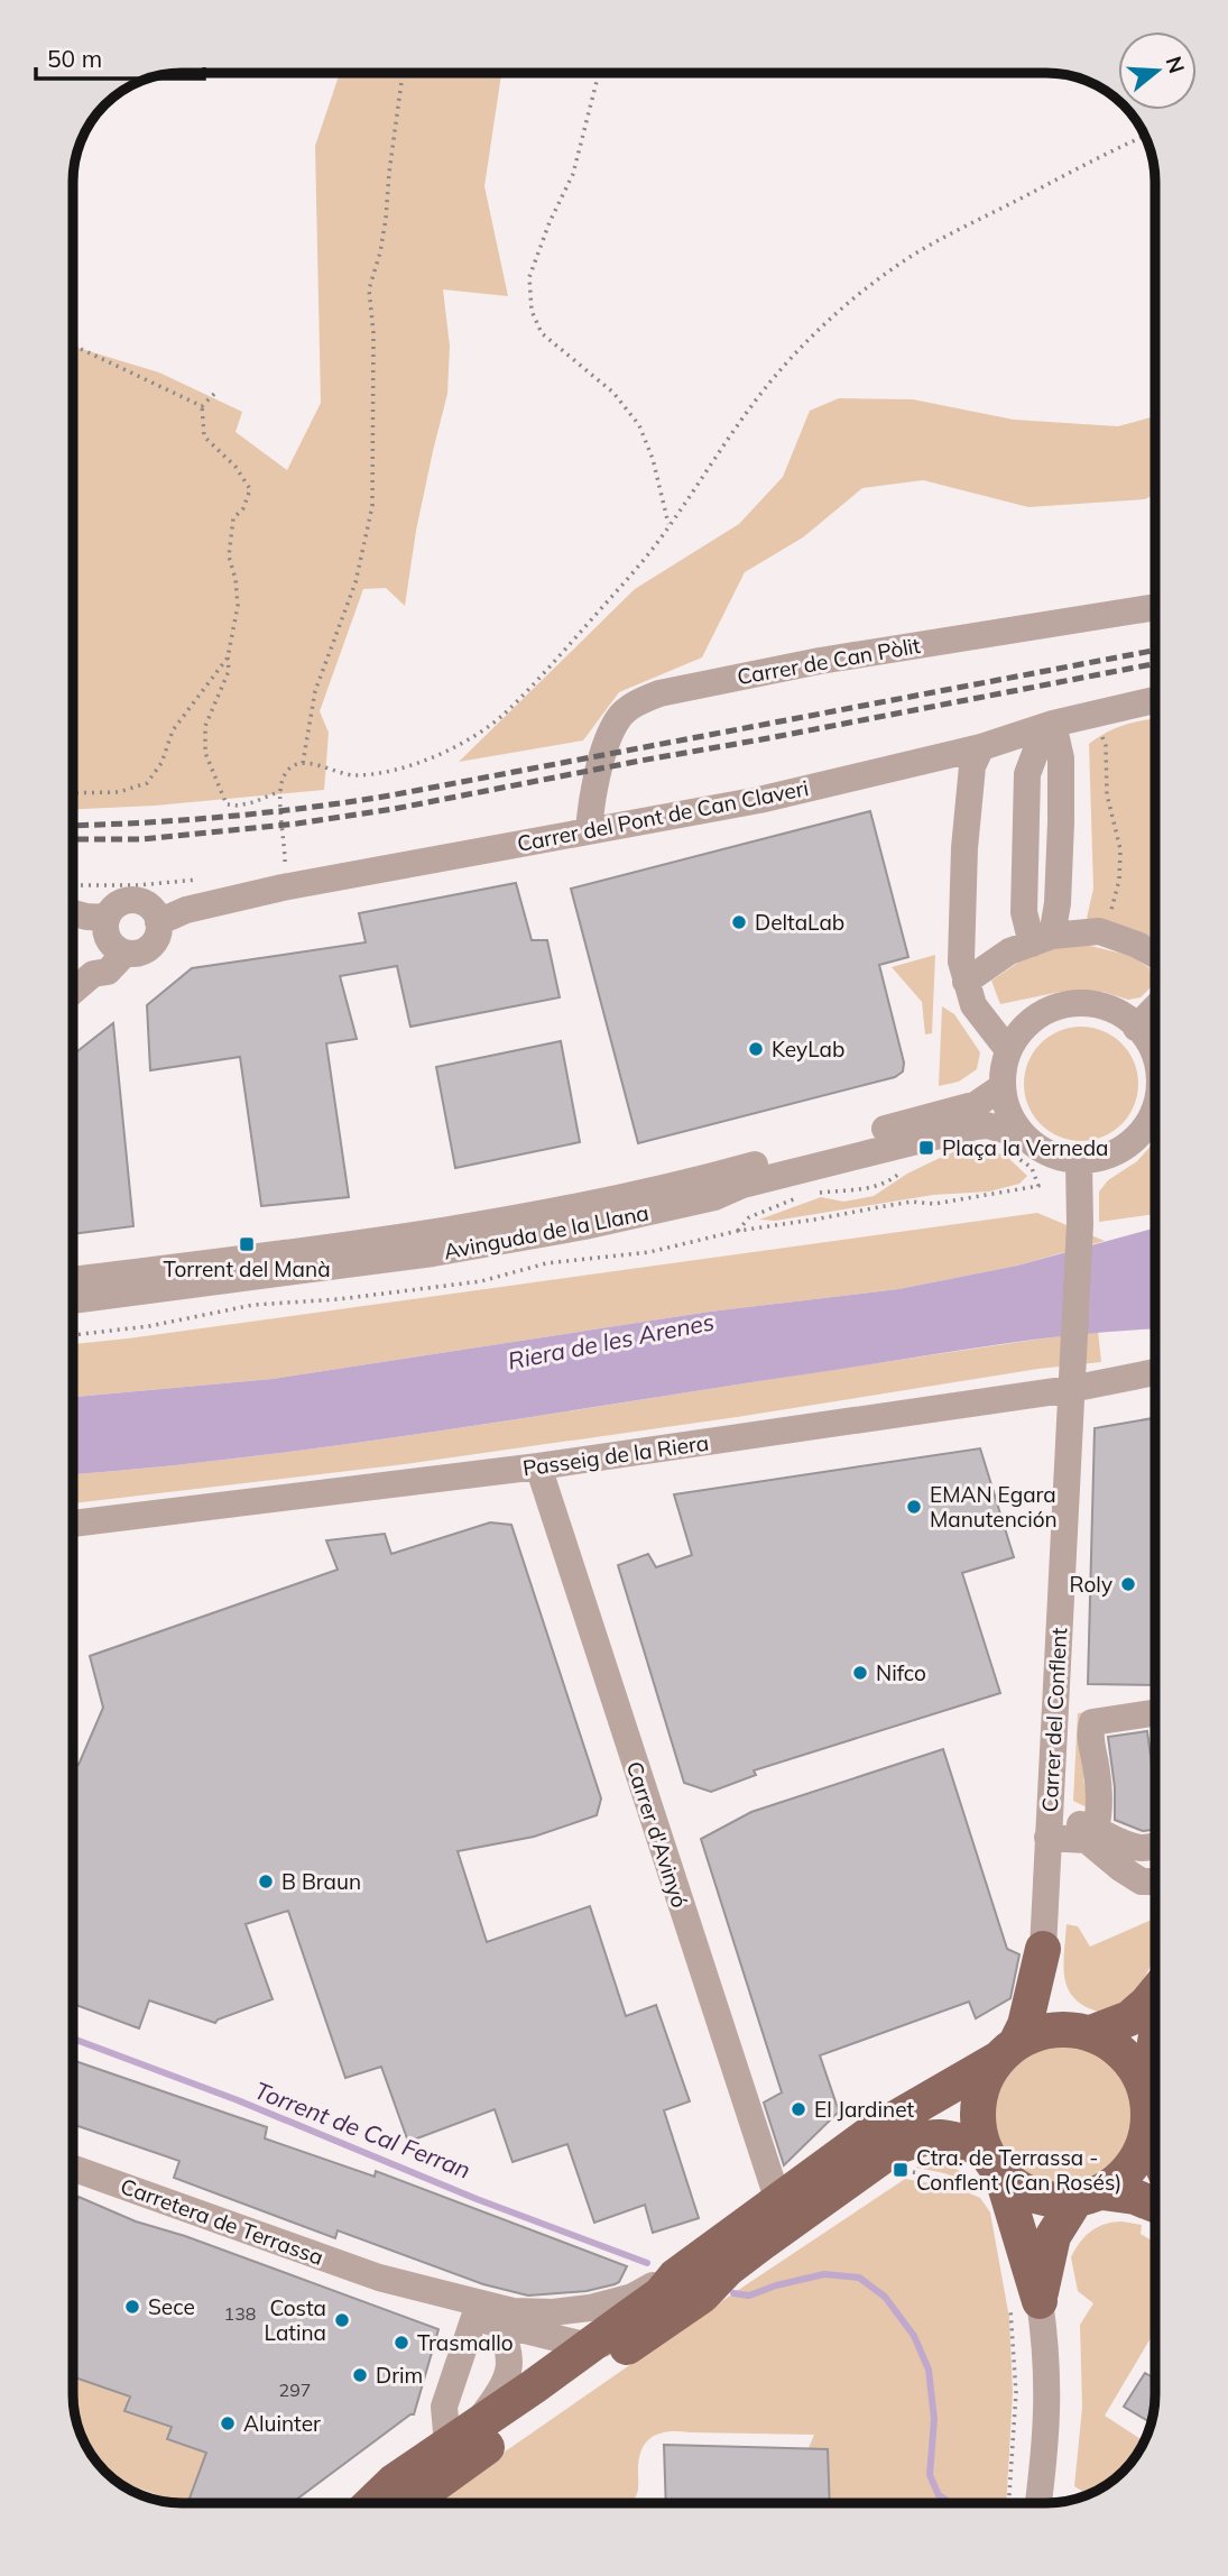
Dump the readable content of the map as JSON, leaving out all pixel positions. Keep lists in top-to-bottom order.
{
  "streets": {
    "street": [
      "Carrer de Can Pòlit",
      "Carrer del Pont de Can Claveri",
      "Avinguda de la Llana",
      "Passeig de la Riera",
      "Carrer del Conflent",
      "Carrer d'Avinyó",
      "Carretera de Terrassa"
    ]
  },
  "crossings": [
    ["Carrer de Can Pòlit", "Carrer del Pont de Can Claveri"],
    ["Passeig de la Riera", "Carrer del Conflent"],
    ["Passeig de la Riera", "Carrer d'Avinyó"]
  ],
  "water": ["Riera de les Arenes", "Torrent de Cal Ferran"],
  "places": {
    "other": [
      "DeltaLab",
      "KeyLab",
      "EMAN Egara Manutención",
      "Roly",
      "Nifco",
      "B Braun",
      "El Jardinet",
      "Sece",
      "Costa Latina",
      "Trasmallo",
      "Drim",
      "Aluinter"
    ],
    "transit": ["Plaça la Verneda", "Torrent del Manà", "Ctra. de Terrassa - Conflent (Can Rosés)"]
  },
  "house_numbers": ["138", "297"],
  "scale_bar": "50 m",
  "north": "right"
}
